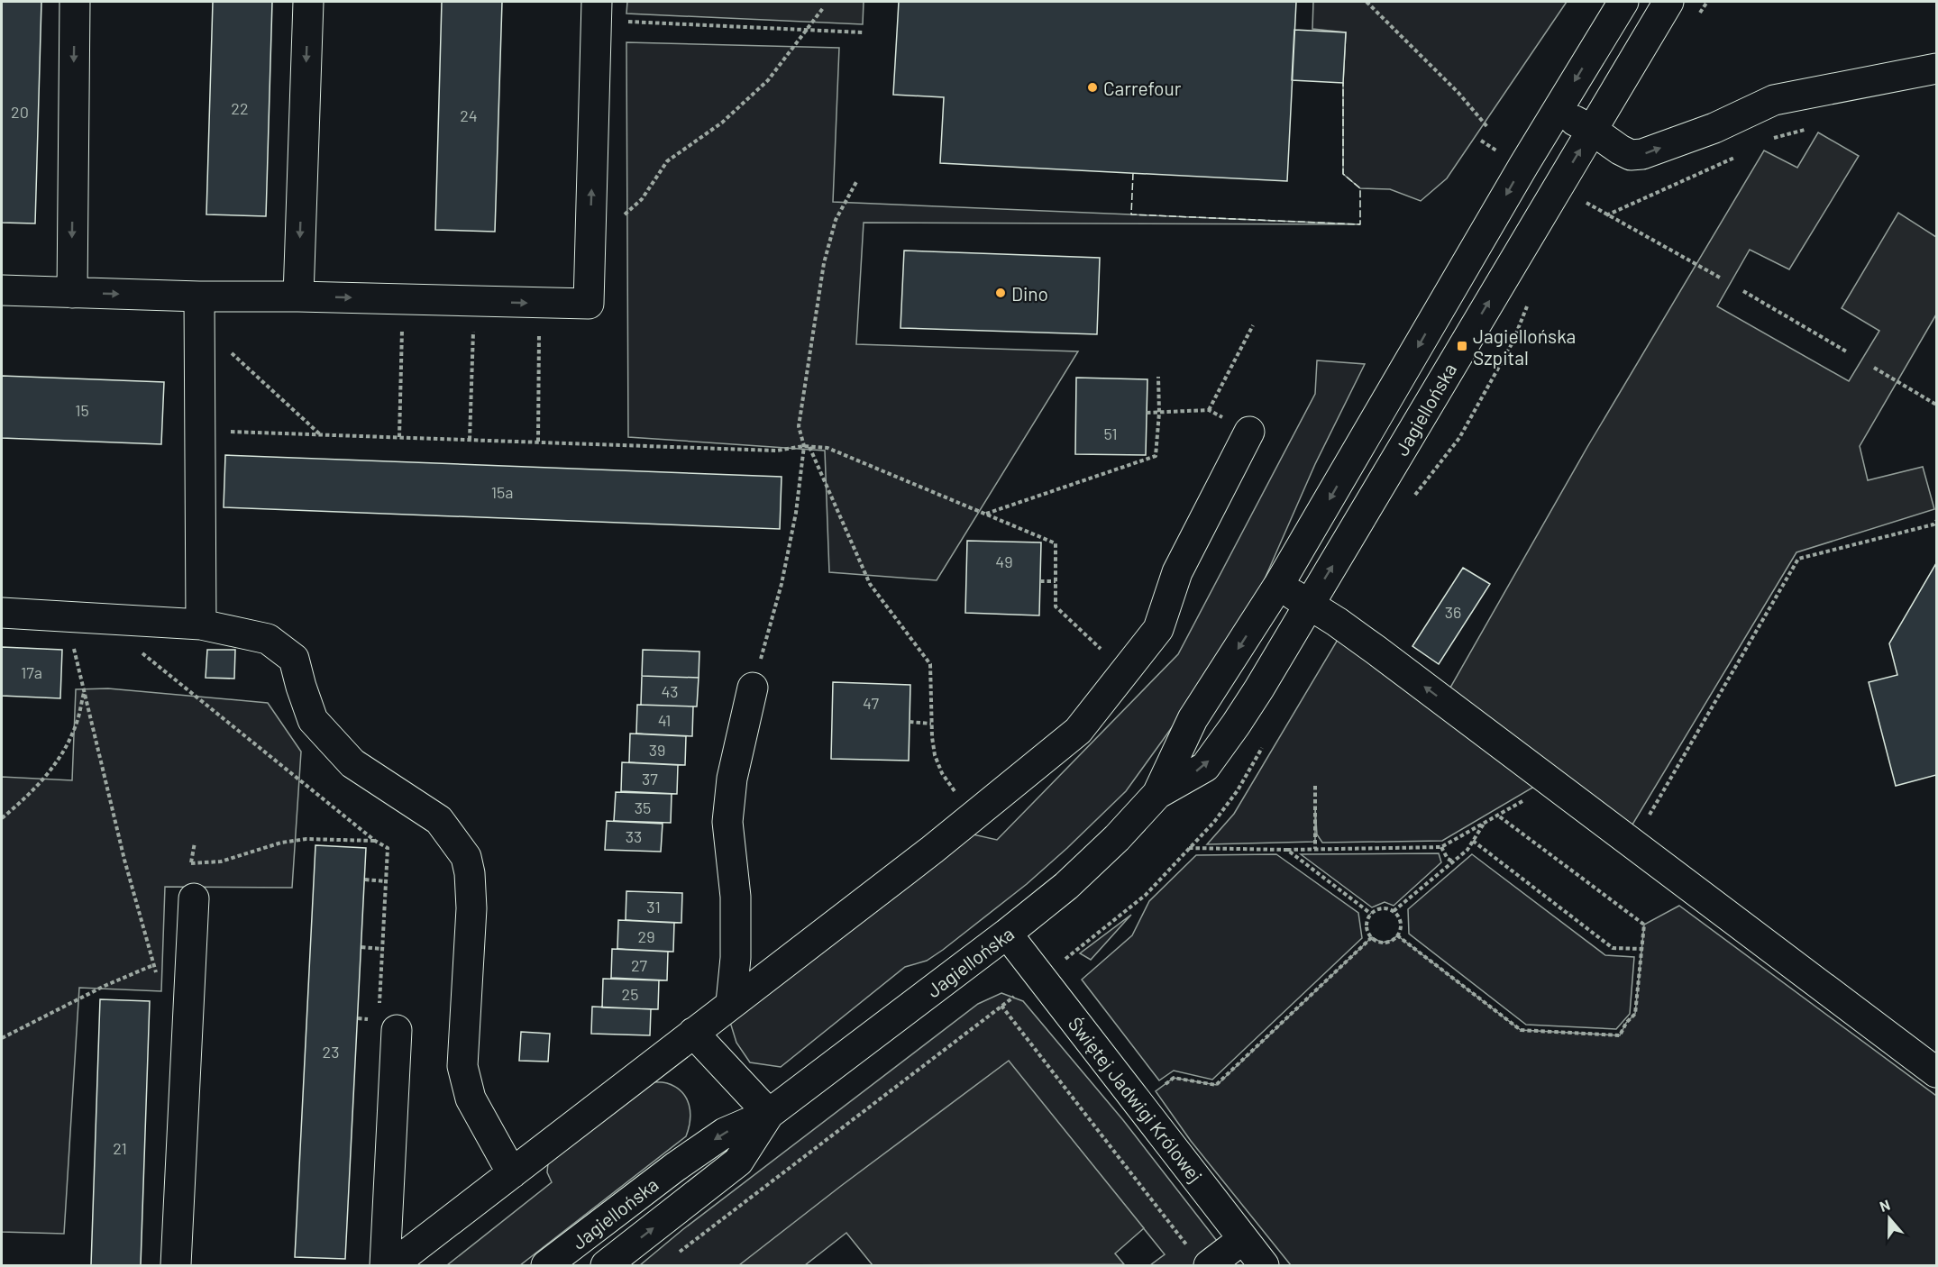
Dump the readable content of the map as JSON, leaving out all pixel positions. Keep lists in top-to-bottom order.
{
  "streets": {
    "street": ["Jagiellońska", "Świętej Jadwigi Królowej"]
  },
  "crossings": [
    ["Jagiellońska", "Świętej Jadwigi Królowej"]
  ],
  "places": {
    "other": ["Carrefour", "Dino"],
    "transit": ["Jagiellońska Szpital"]
  },
  "house_numbers": [
    "22",
    "20",
    "24",
    "15",
    "51",
    "15a",
    "49",
    "36",
    "17a",
    "43",
    "47",
    "41",
    "39",
    "37",
    "35",
    "33",
    "31",
    "29",
    "27",
    "25",
    "23",
    "21"
  ],
  "north": "top"
}
